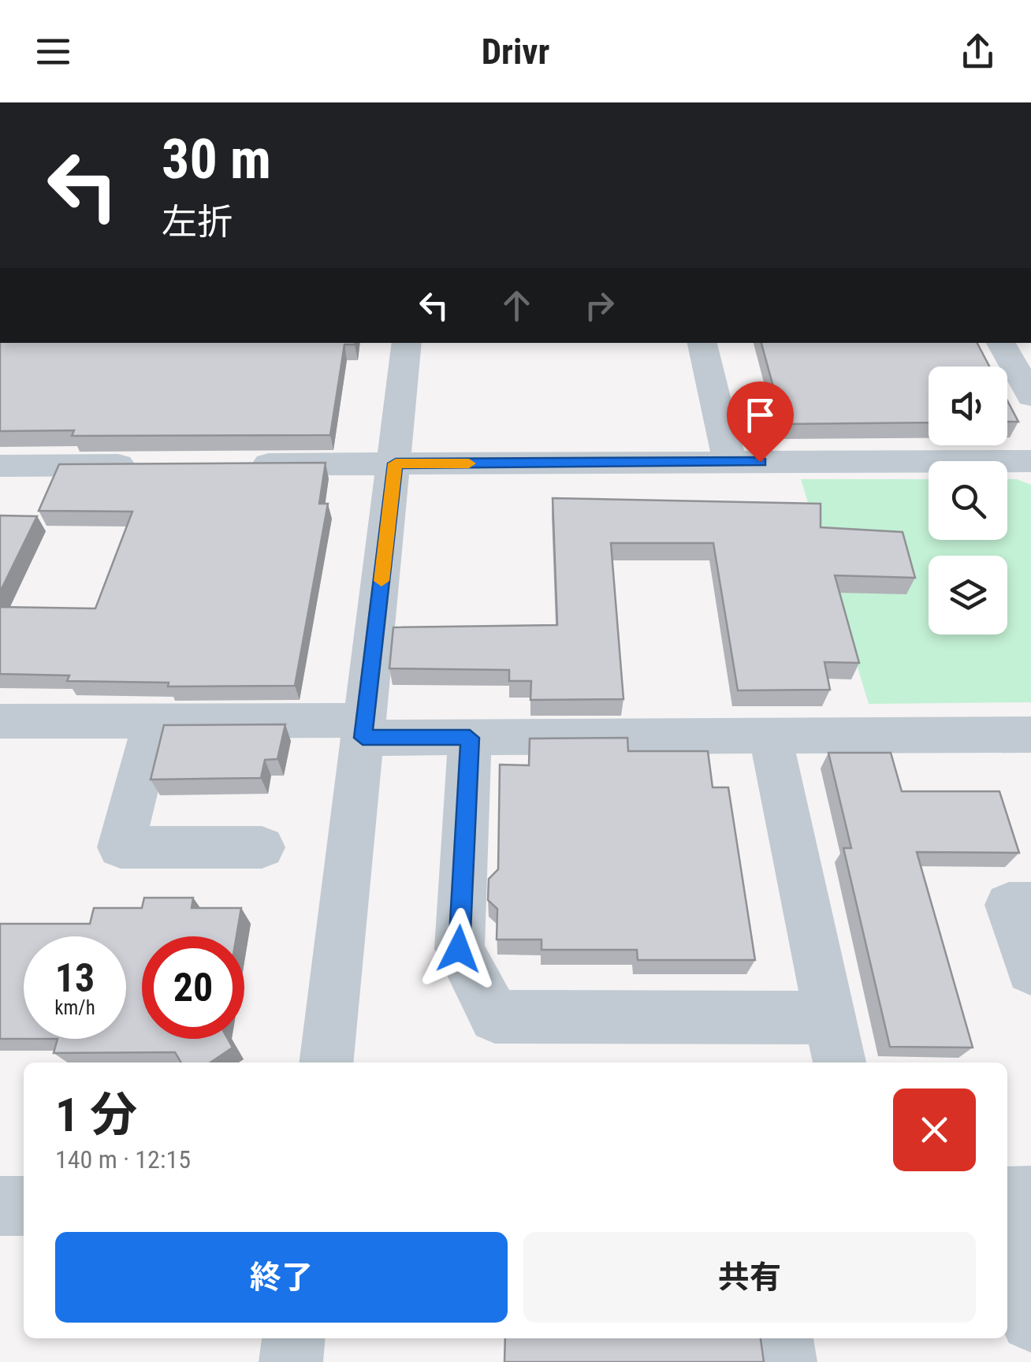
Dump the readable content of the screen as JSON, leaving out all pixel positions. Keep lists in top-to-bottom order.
{
  "page": {
    "header": "Drivr",
    "turn": ["30 m", "左折"],
    "speed": "13 km/h",
    "limit": "20",
    "heading": ["1 分", "140 m · 12:15"],
    "buttons": ["終了", "共有"]
  }
}
